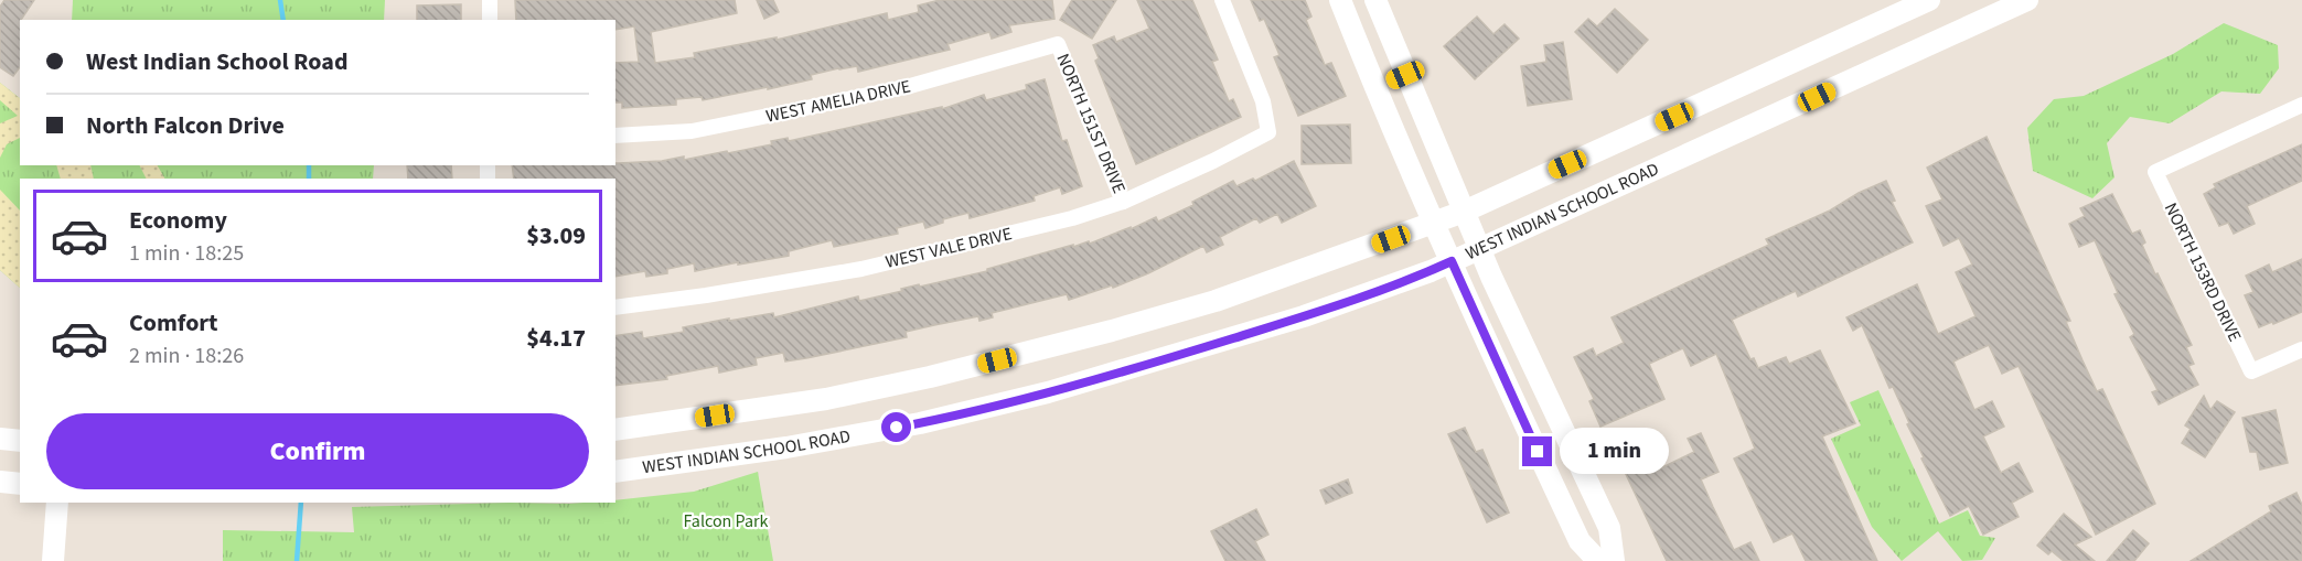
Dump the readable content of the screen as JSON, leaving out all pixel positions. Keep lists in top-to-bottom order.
{
  "streets": {
    "main road": ["WEST INDIAN SCHOOL ROAD"],
    "street": [
      "WEST AMELIA DRIVE",
      "NORTH 151ST DRIVE",
      "WEST VALE DRIVE",
      "NORTH 153RD DRIVE"
    ]
  },
  "crossings": [
    ["WEST AMELIA DRIVE", "NORTH 151ST DRIVE"],
    ["NORTH 151ST DRIVE", "WEST VALE DRIVE"]
  ],
  "parks": ["Falcon Park"],
  "page": {
    "banner": ["West Indian School Road", "North Falcon Drive"],
    "list": [
      {
        "name": "Economy",
        "note": "1 min · 18:25",
        "value": "$3.09"
      },
      {
        "name": "Comfort",
        "note": "2 min · 18:26",
        "value": "$4.17"
      }
    ],
    "buttons": "Confirm",
    "bubble": "1 min"
  }
}
